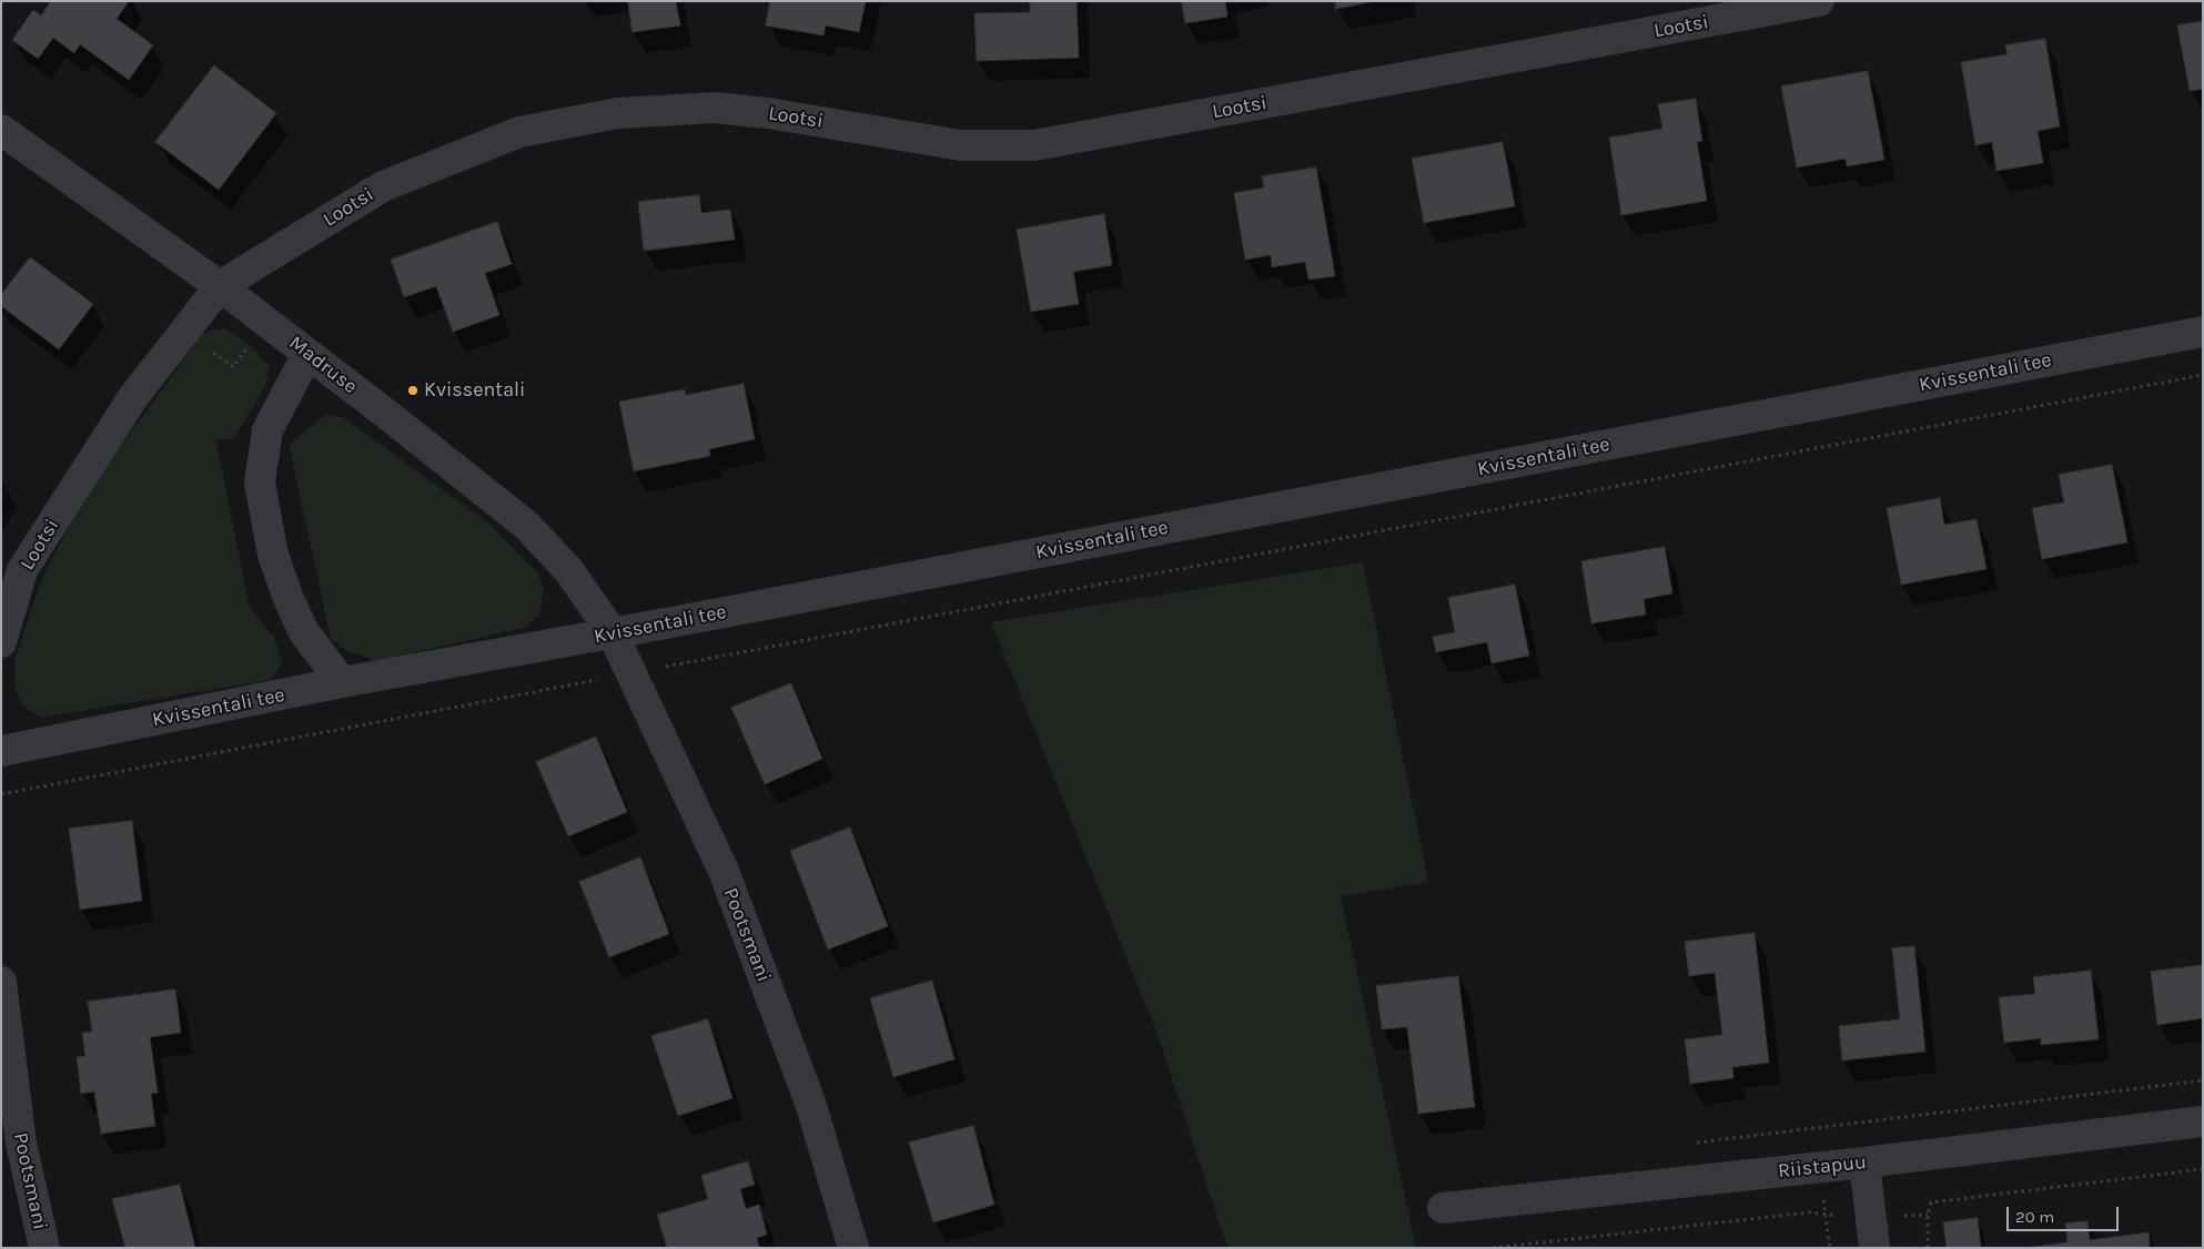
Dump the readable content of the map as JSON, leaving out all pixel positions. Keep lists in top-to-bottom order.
{
  "streets": {
    "street": [
      "Lootsi",
      "Madruse",
      "Kvissentali tee",
      "Pootsmani",
      "Riistapuu"
    ]
  },
  "crossings": [
    ["Lootsi", "Madruse"],
    ["Madruse", "Kvissentali tee"],
    ["Madruse", "Pootsmani"],
    ["Kvissentali tee", "Pootsmani"]
  ],
  "places": ["Kvissentali"],
  "scale_bar": "20 m"
}
